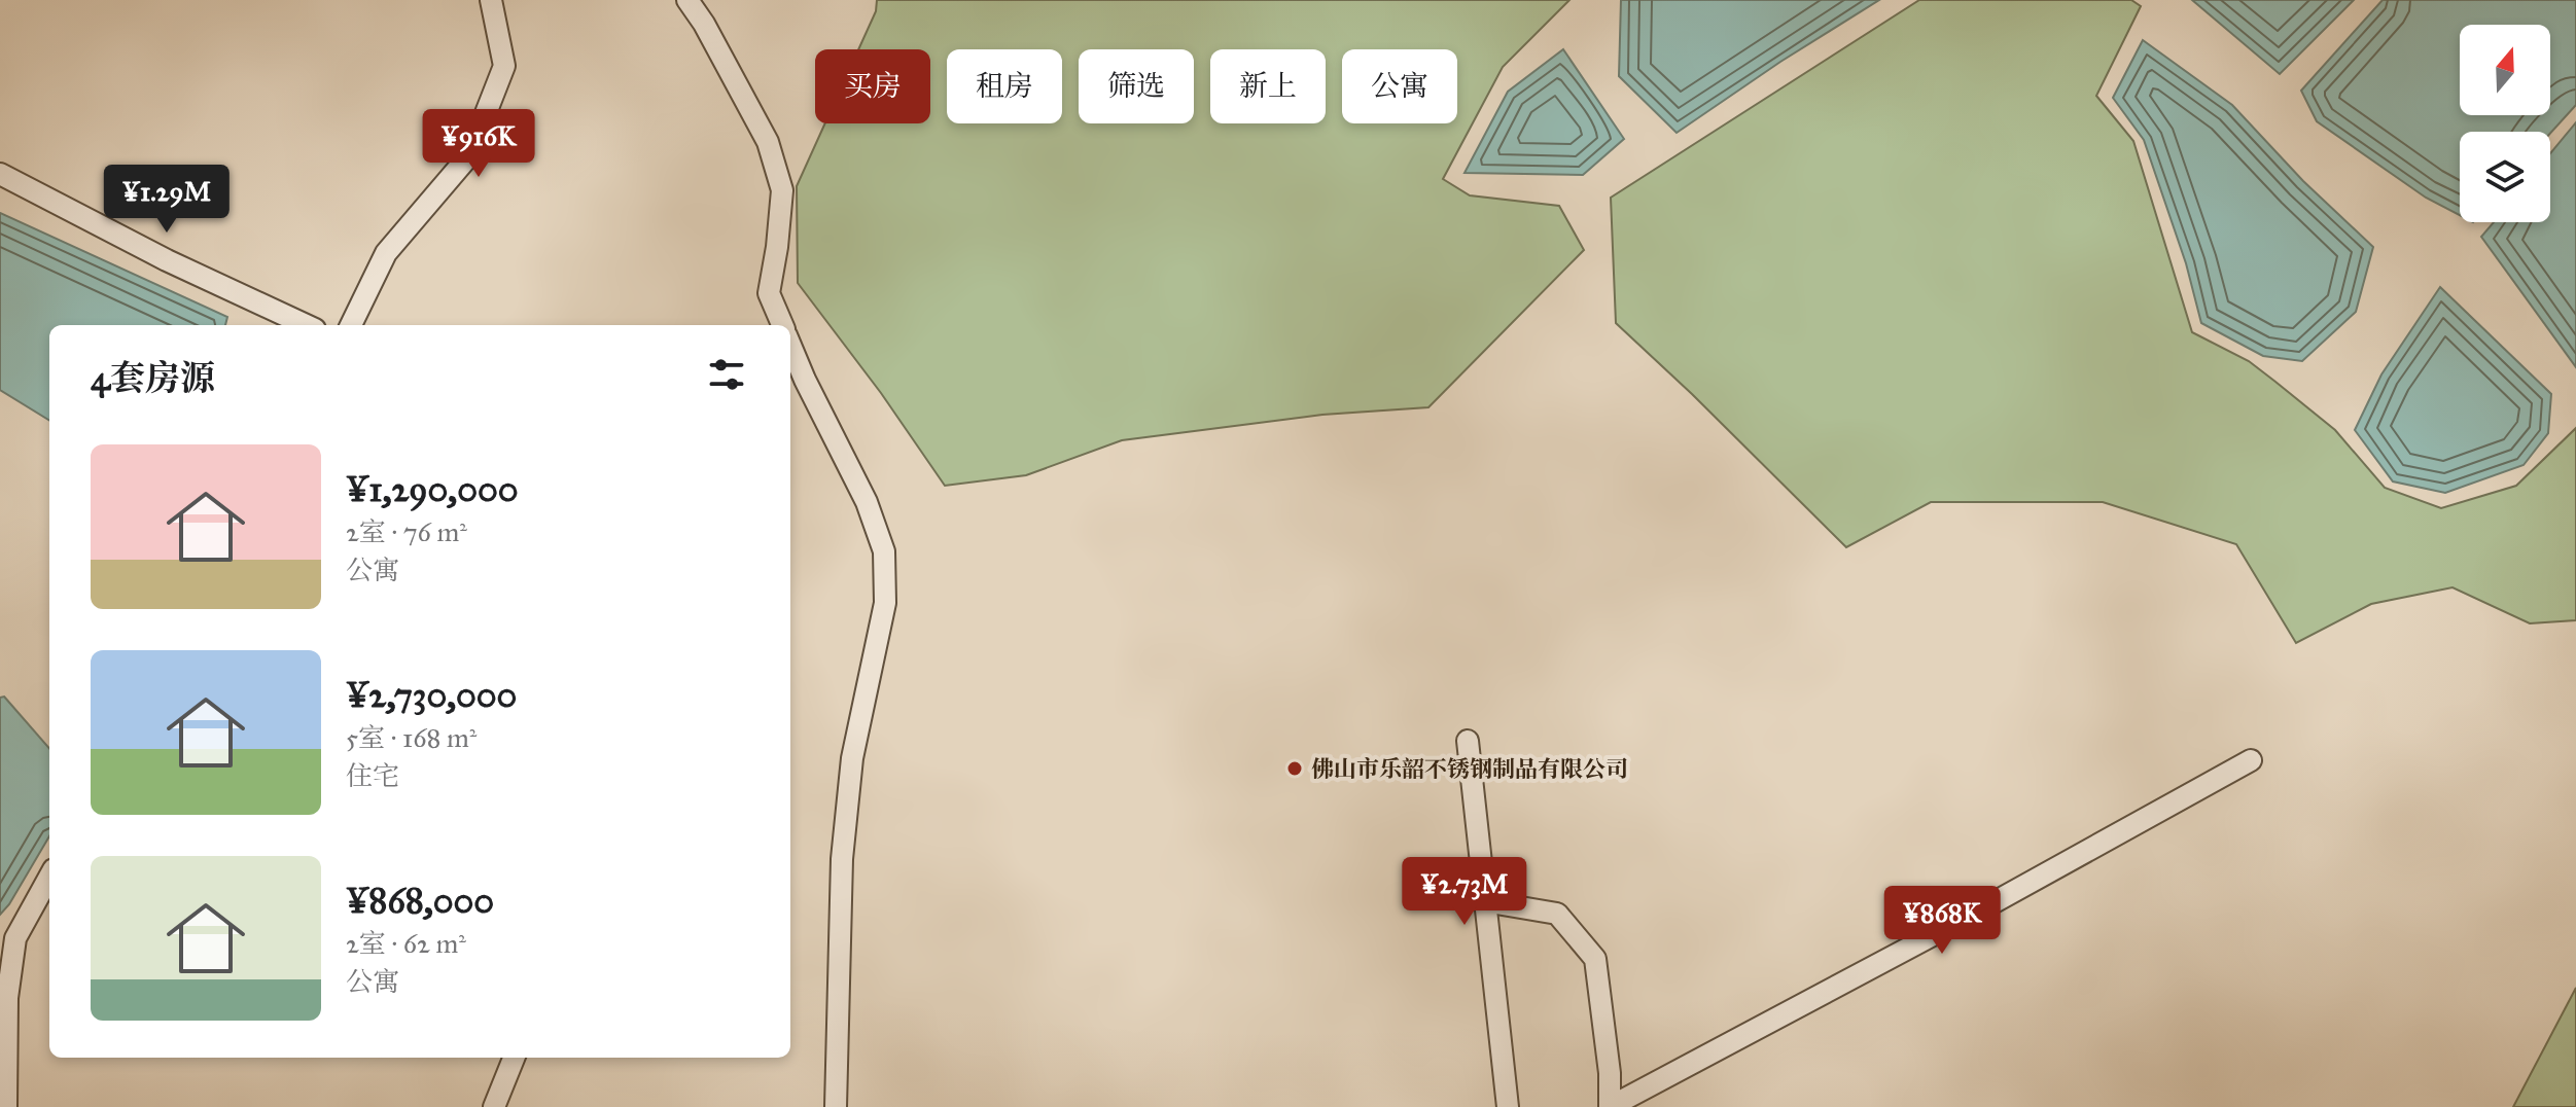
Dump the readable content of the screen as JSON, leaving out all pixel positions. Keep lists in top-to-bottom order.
{
  "places": ["佛山市乐韶不锈钢制品有限公司"],
  "north": "top",
  "page": {
    "chip": [
      "买房",
      "租房",
      "筛选",
      "新上",
      "公寓"
    ],
    "price": [
      "¥916K",
      "¥1.29M",
      "¥2.73M",
      "¥868K"
    ],
    "heading": "4套房源",
    "list": [
      {
        "name": "¥1,290,000",
        "note": "2室 · 76 m² · 公寓"
      },
      {
        "name": "¥2,730,000",
        "note": "5室 · 168 m² · 住宅"
      },
      {
        "name": "¥868,000",
        "note": "2室 · 62 m² · 公寓"
      }
    ]
  }
}
